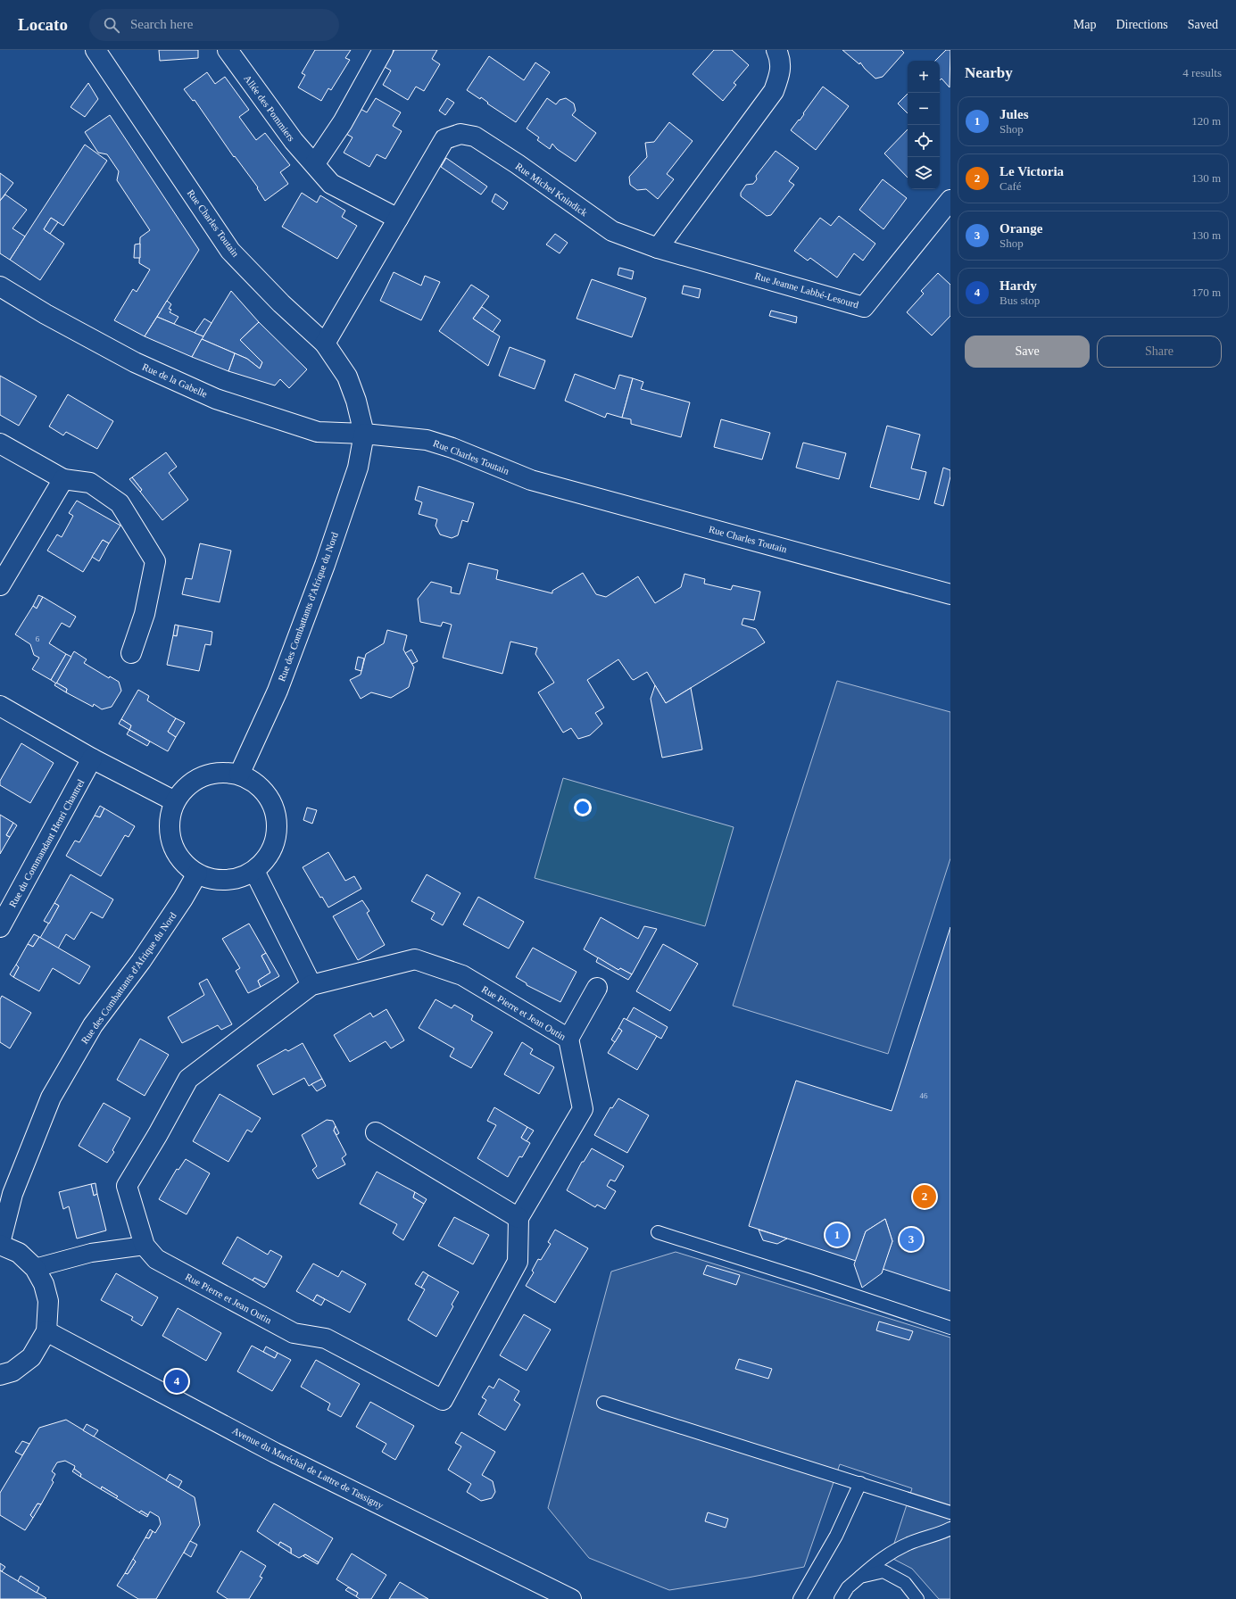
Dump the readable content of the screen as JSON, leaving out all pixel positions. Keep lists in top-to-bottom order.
{
  "streets": {
    "street": [
      "Allée des Pommiers",
      "Rue Michel Knindick",
      "Rue Charles Toutain",
      "Rue Jeanne Labbé-Lesourd",
      "Rue de la Gabelle",
      "Rue des Combattants d'Afrique du Nord",
      "Rue du Commandant Henri Chantrel",
      "Rue Pierre et Jean Outin",
      "Avenue du Maréchal de Lattre de Tassigny"
    ]
  },
  "crossings": [
    ["Allée des Pommiers", "Rue Michel Knindick"],
    ["Rue Michel Knindick", "Rue Charles Toutain"],
    ["Rue Michel Knindick", "Rue Jeanne Labbé-Lesourd"],
    ["Rue Charles Toutain", "Rue de la Gabelle"],
    ["Rue Charles Toutain", "Rue des Combattants d'Afrique du Nord"],
    ["Rue de la Gabelle", "Rue des Combattants d'Afrique du Nord"]
  ],
  "house_numbers": ["6", "46"],
  "page": {
    "header": "Locato",
    "search": "Search here",
    "nav": ["Map", "Directions", "Saved"],
    "heading": ["Nearby", "4 results"],
    "map_buttons": ["+", "−"],
    "list": [
      {
        "mark": "1",
        "name": "Jules",
        "note": "Shop",
        "value": "120 m"
      },
      {
        "mark": "2",
        "name": "Le Victoria",
        "note": "Café",
        "value": "130 m"
      },
      {
        "mark": "3",
        "name": "Orange",
        "note": "Shop",
        "value": "130 m"
      },
      {
        "mark": "4",
        "name": "Hardy",
        "note": "Bus stop",
        "value": "170 m"
      }
    ],
    "buttons": ["Save", "Share"],
    "pins": [
      "2",
      "1",
      "3",
      "4"
    ]
  }
}
